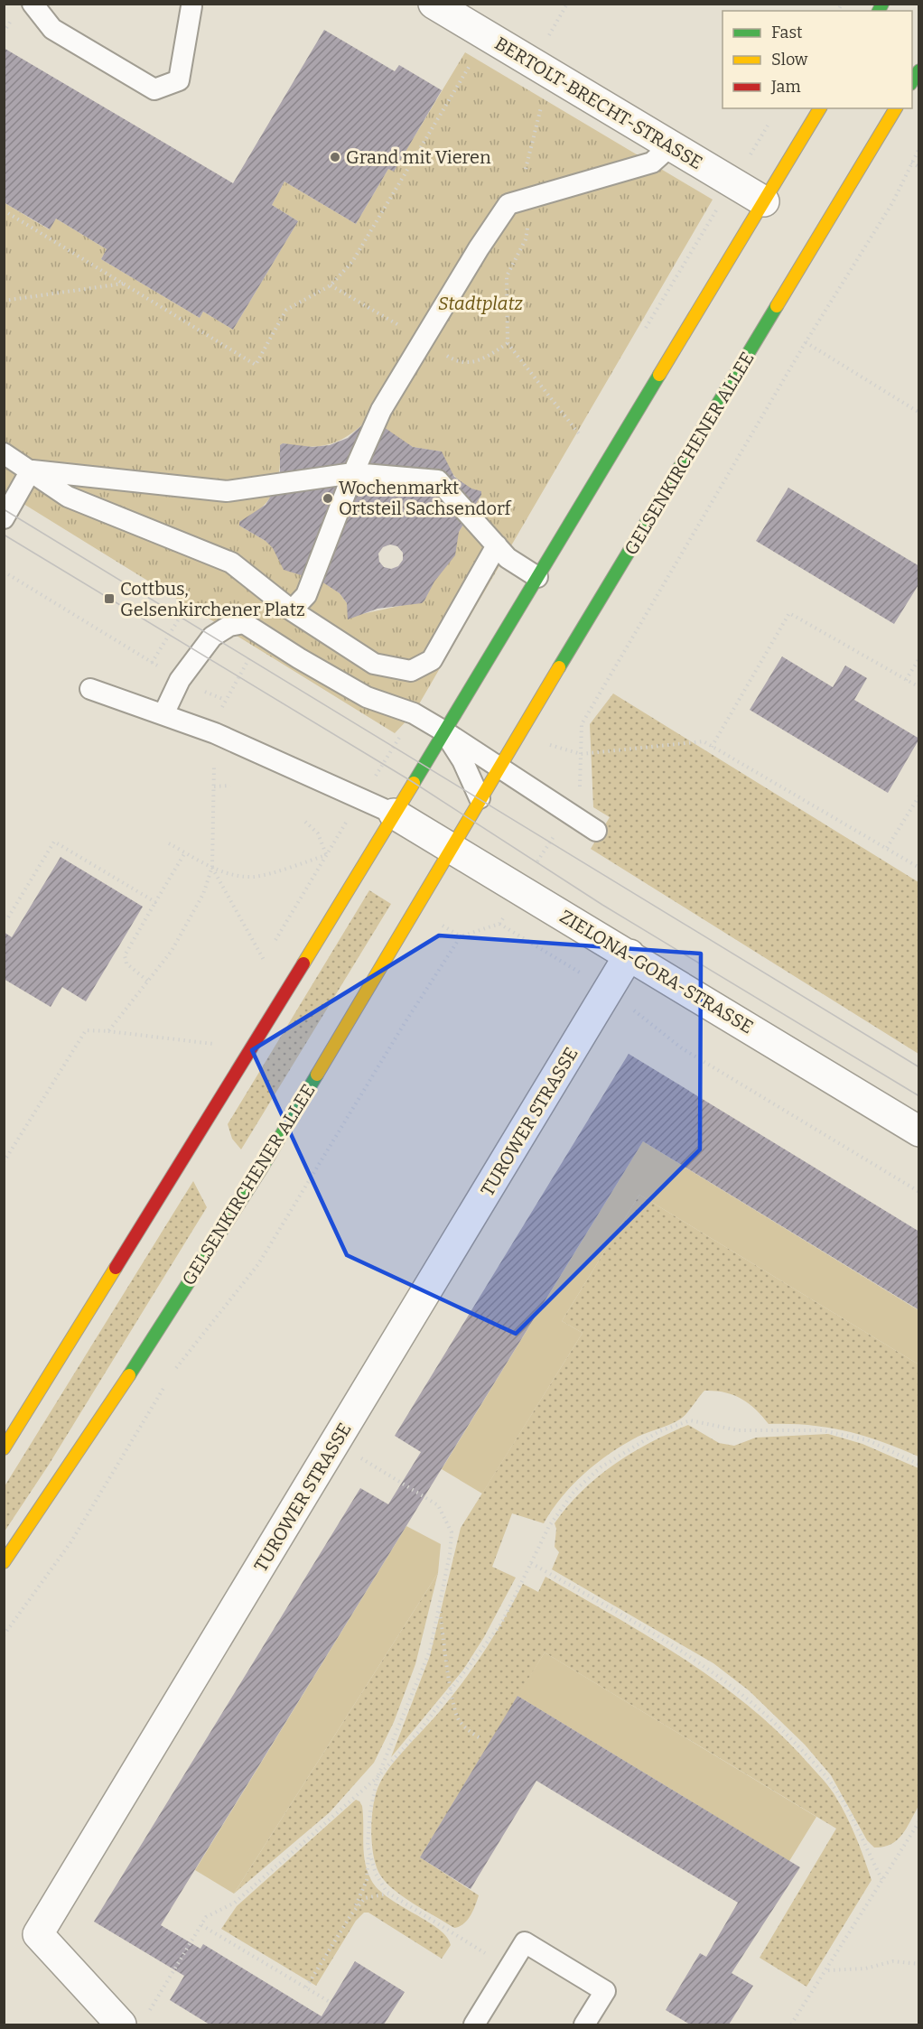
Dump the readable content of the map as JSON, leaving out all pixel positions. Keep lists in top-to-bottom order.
{
  "streets": {
    "main road": ["GELSENKIRCHENER ALLEE"],
    "street": ["BERTOLT-BRECHT-STRASSE", "ZIELONA-GORA-STRASSE", "TUROWER STRASSE"]
  },
  "crossings": [
    ["GELSENKIRCHENER ALLEE", "ZIELONA-GORA-STRASSE"],
    ["ZIELONA-GORA-STRASSE", "TUROWER STRASSE"]
  ],
  "parks": ["Stadtplatz"],
  "places": {
    "other": ["Grand mit Vieren", "Wochenmarkt Ortsteil Sachsendorf"],
    "transit": ["Cottbus, Gelsenkirchener Platz"]
  },
  "legend": ["Fast", "Slow", "Jam"]
}
